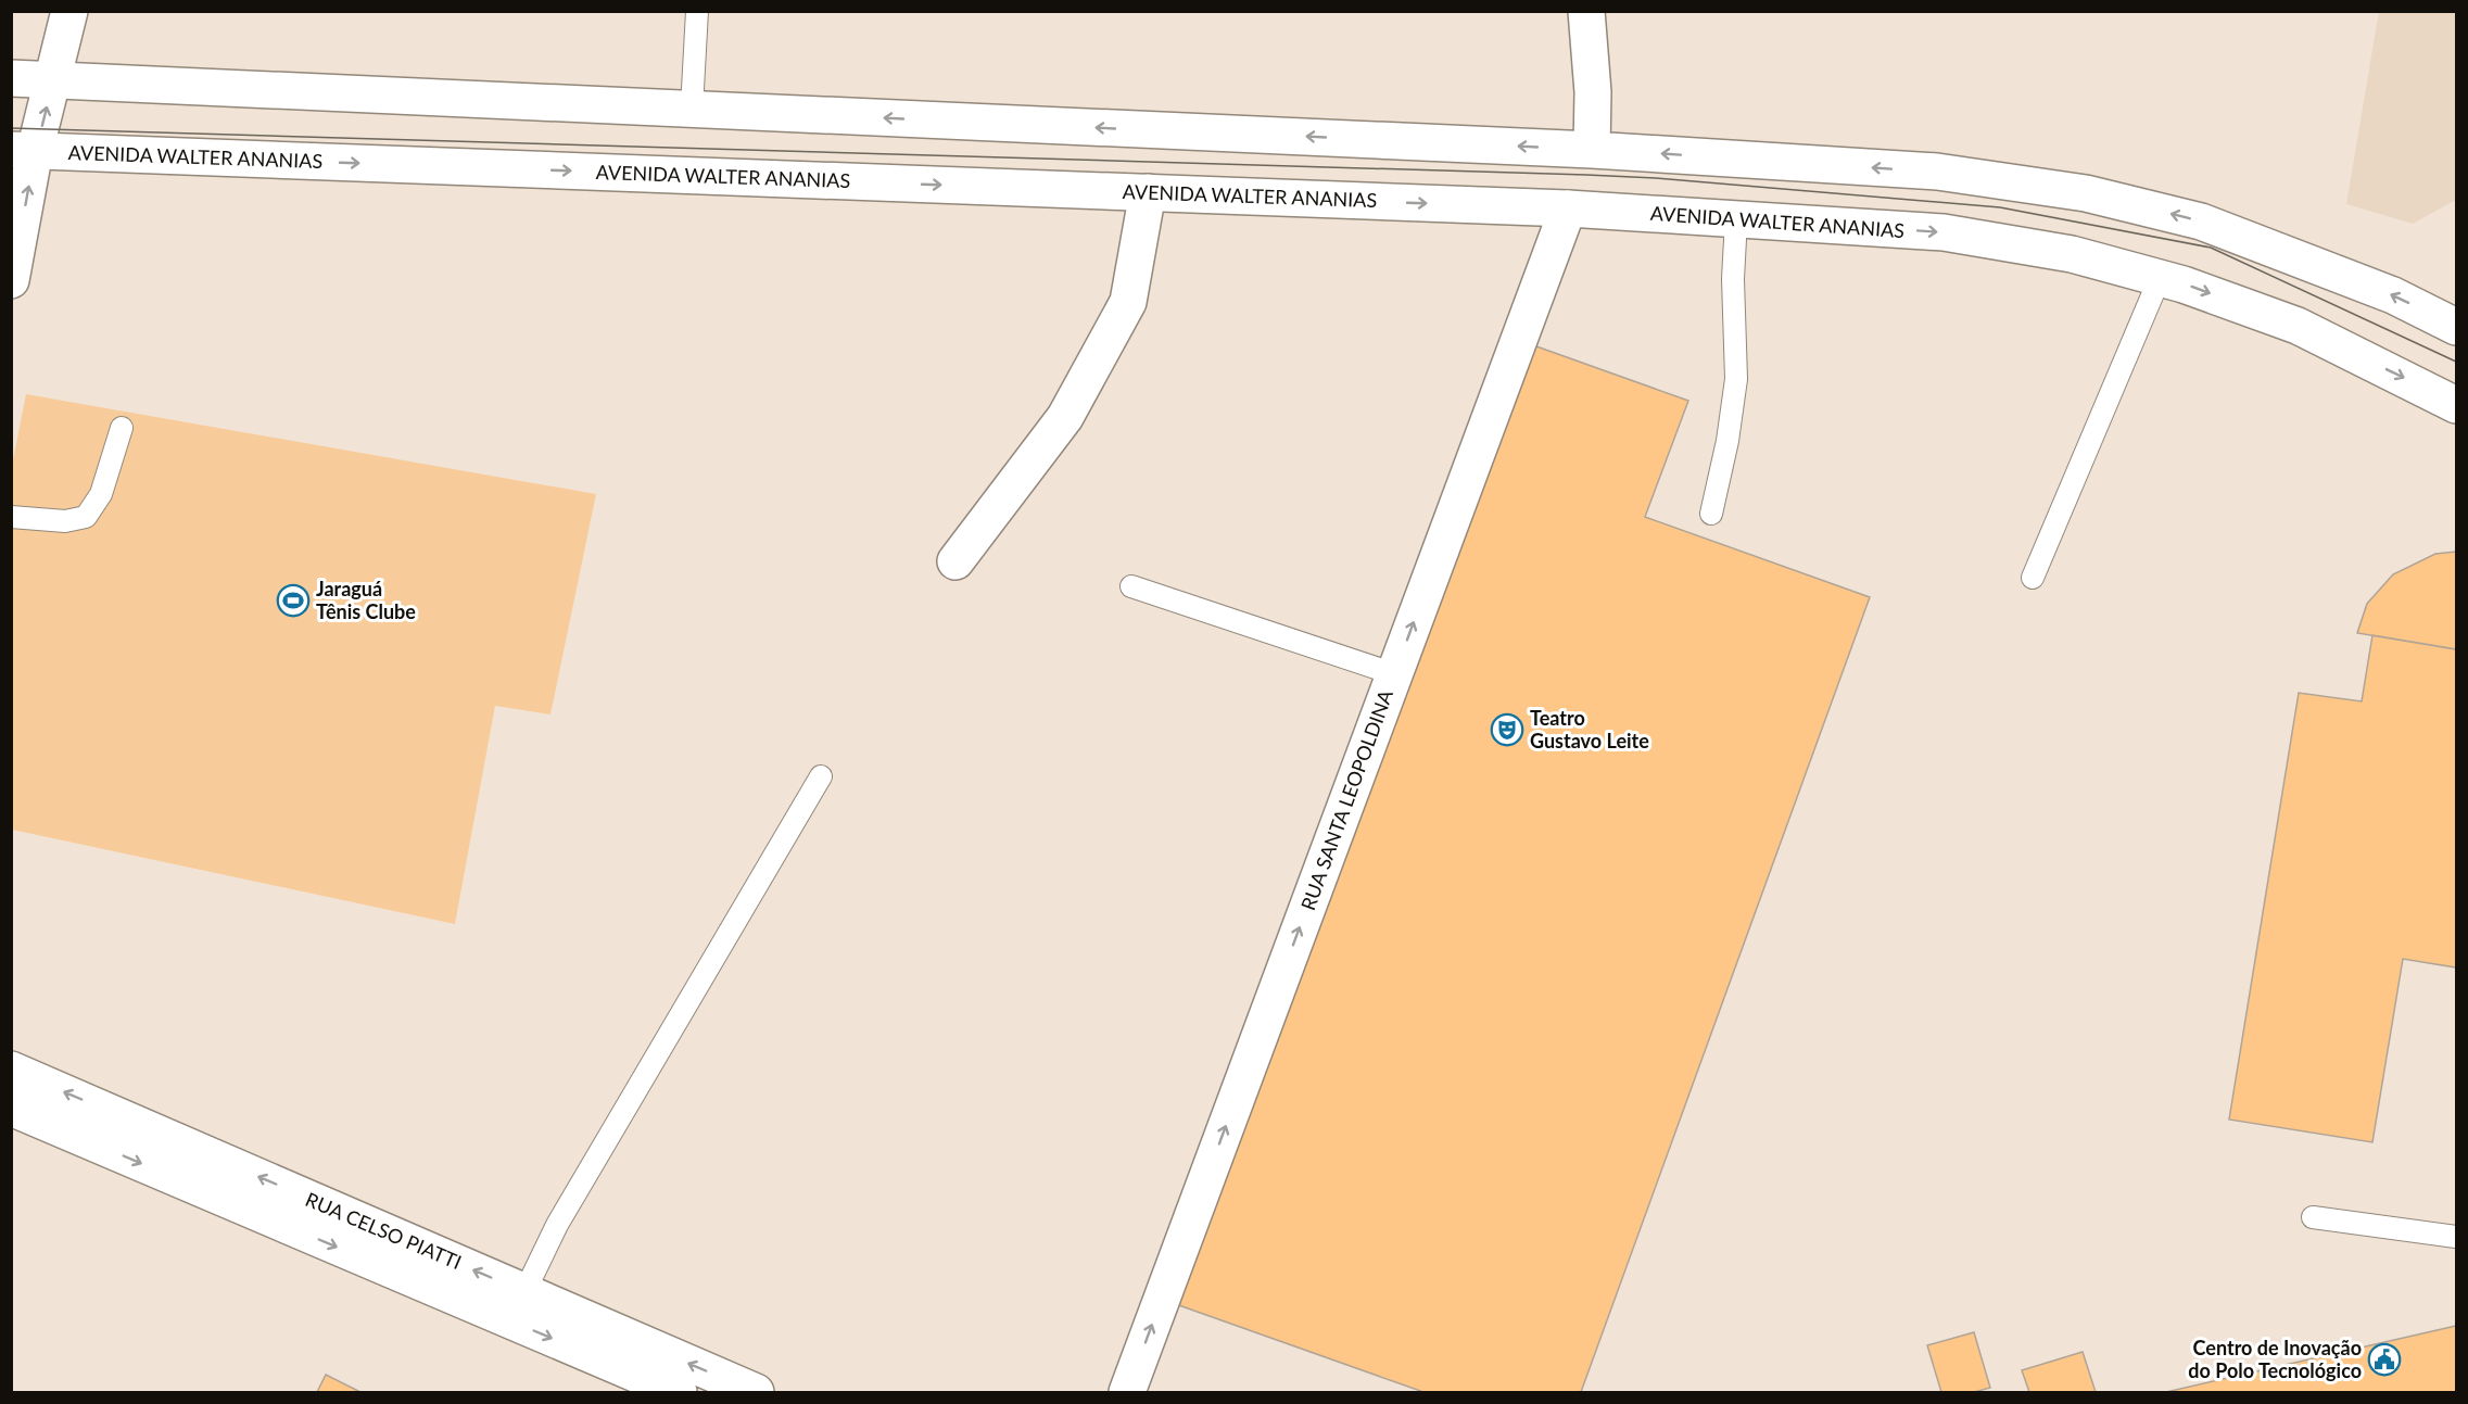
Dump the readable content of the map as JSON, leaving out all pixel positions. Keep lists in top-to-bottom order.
{
  "streets": {
    "street": ["AVENIDA WALTER ANANIAS", "RUA SANTA LEOPOLDINA", "RUA CELSO PIATTI"]
  },
  "crossings": [
    ["AVENIDA WALTER ANANIAS", "RUA SANTA LEOPOLDINA"]
  ],
  "one_way": ["RUA SANTA LEOPOLDINA"],
  "places": {
    "sports": ["Jaraguá Tênis Clube"],
    "theatre": ["Teatro Gustavo Leite"],
    "public building": ["Centro de Inovação do Polo Tecnológico"]
  }
}
